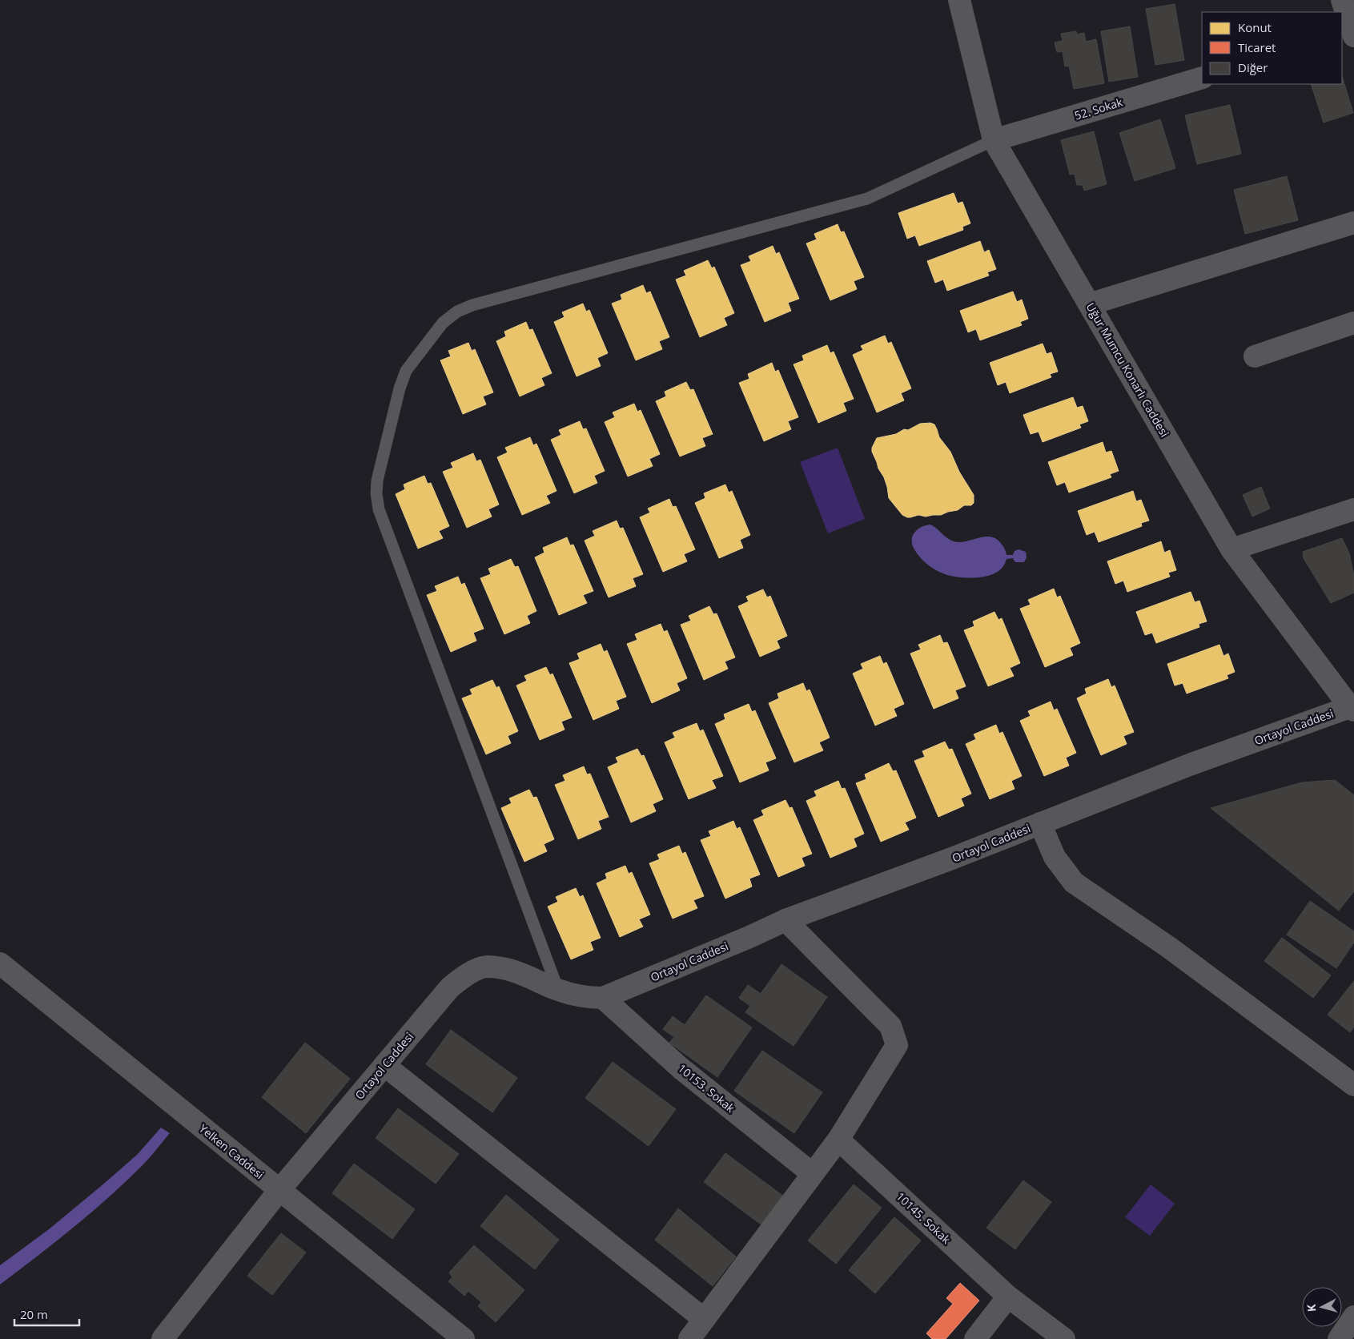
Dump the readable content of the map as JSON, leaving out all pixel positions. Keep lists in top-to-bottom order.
{
  "streets": {
    "street": [
      "52. Sokak",
      "Uğur Mumcu Konarlı Caddesi",
      "Ortayol Caddesi",
      "10153. Sokak",
      "Yelken Caddesi",
      "10145. Sokak"
    ]
  },
  "crossings": [
    ["52. Sokak", "Uğur Mumcu Konarlı Caddesi"],
    ["Uğur Mumcu Konarlı Caddesi", "Ortayol Caddesi"],
    ["Ortayol Caddesi", "10153. Sokak"],
    ["Ortayol Caddesi", "Yelken Caddesi"]
  ],
  "legend": ["Konut", "Ticaret", "Diğer"],
  "scale_bar": "20 m",
  "north": "left"
}
